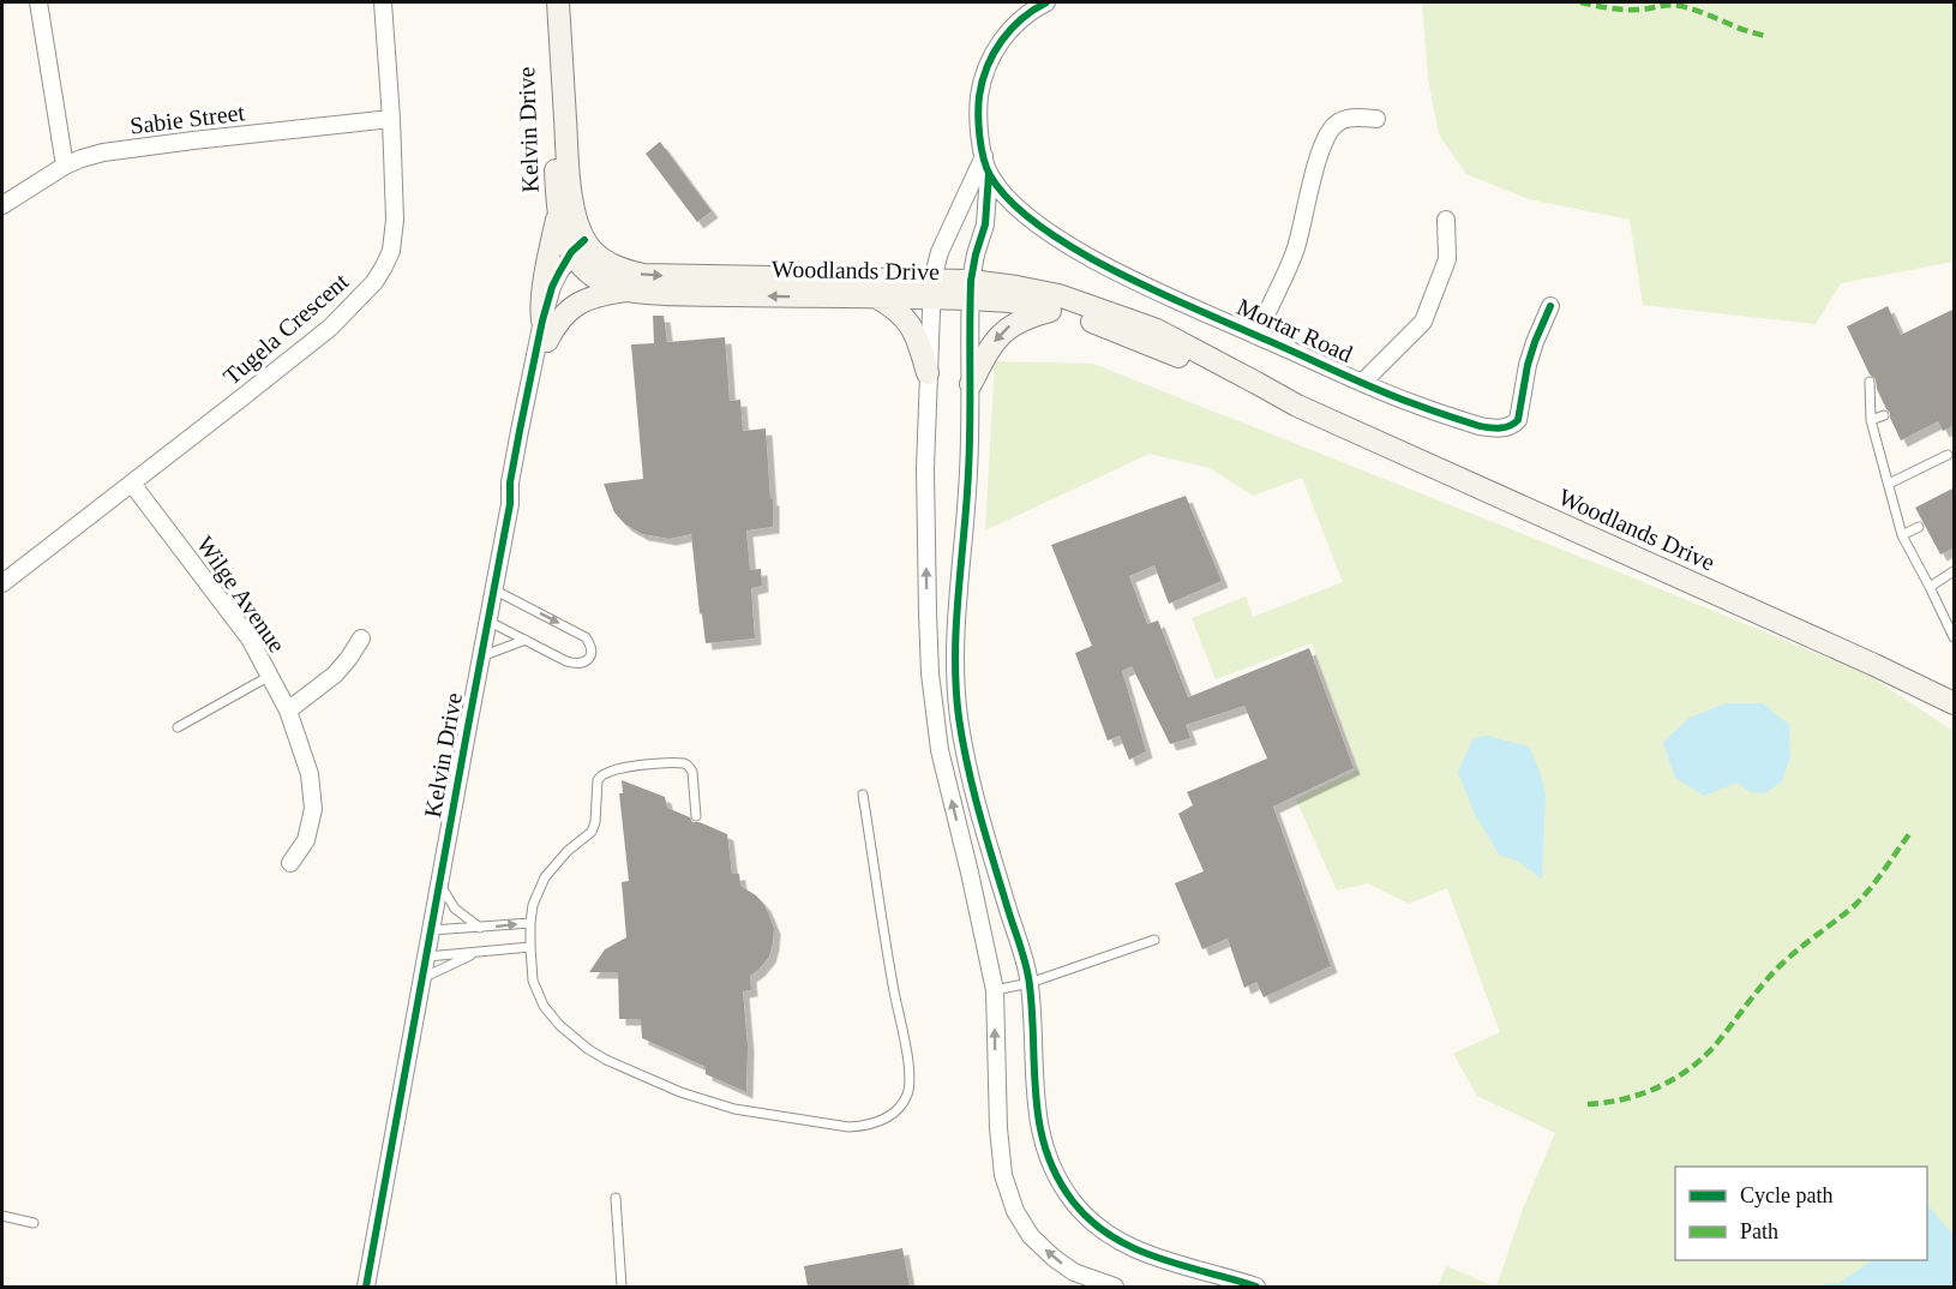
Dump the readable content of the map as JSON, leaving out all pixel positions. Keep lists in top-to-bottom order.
{
  "streets": {
    "main road": ["Kelvin Drive", "Woodlands Drive"],
    "street": [
      "Sabie Street",
      "Tugela Crescent",
      "Mortar Road",
      "Wilge Avenue"
    ]
  },
  "crossings": [
    ["Sabie Street", "Tugela Crescent"],
    ["Kelvin Drive", "Woodlands Drive"],
    ["Tugela Crescent", "Wilge Avenue"]
  ],
  "legend": ["Cycle path", "Path"]
}
